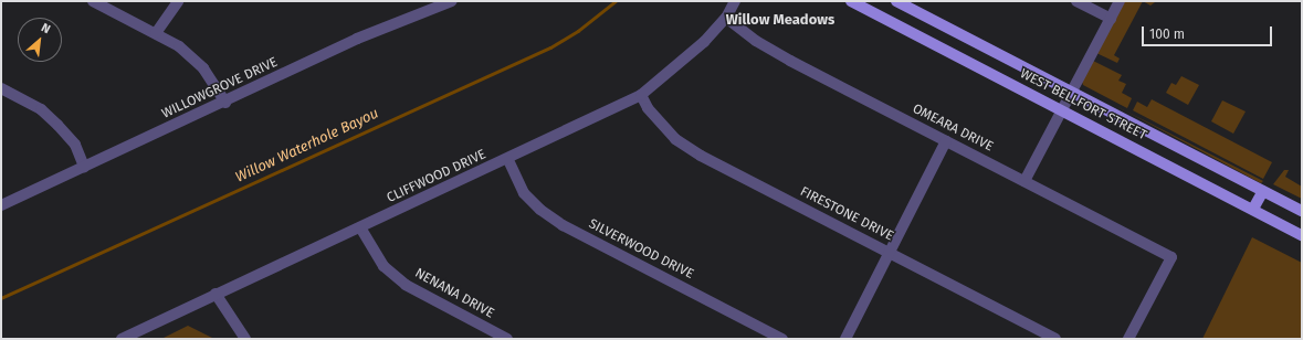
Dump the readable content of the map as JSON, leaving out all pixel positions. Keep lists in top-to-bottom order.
{
  "streets": {
    "main road": ["WEST BELLFORT STREET"],
    "street": [
      "WILLOWGROVE DRIVE",
      "OMEARA DRIVE",
      "CLIFFWOOD DRIVE",
      "FIRESTONE DRIVE",
      "SILVERWOOD DRIVE",
      "NENANA DRIVE"
    ]
  },
  "crossings": [
    ["OMEARA DRIVE", "CLIFFWOOD DRIVE"],
    ["CLIFFWOOD DRIVE", "FIRESTONE DRIVE"],
    ["CLIFFWOOD DRIVE", "SILVERWOOD DRIVE"],
    ["CLIFFWOOD DRIVE", "NENANA DRIVE"]
  ],
  "districts": ["Willow Meadows"],
  "water": ["Willow Waterhole Bayou"],
  "scale_bar": "100 m",
  "north": "top right"
}
